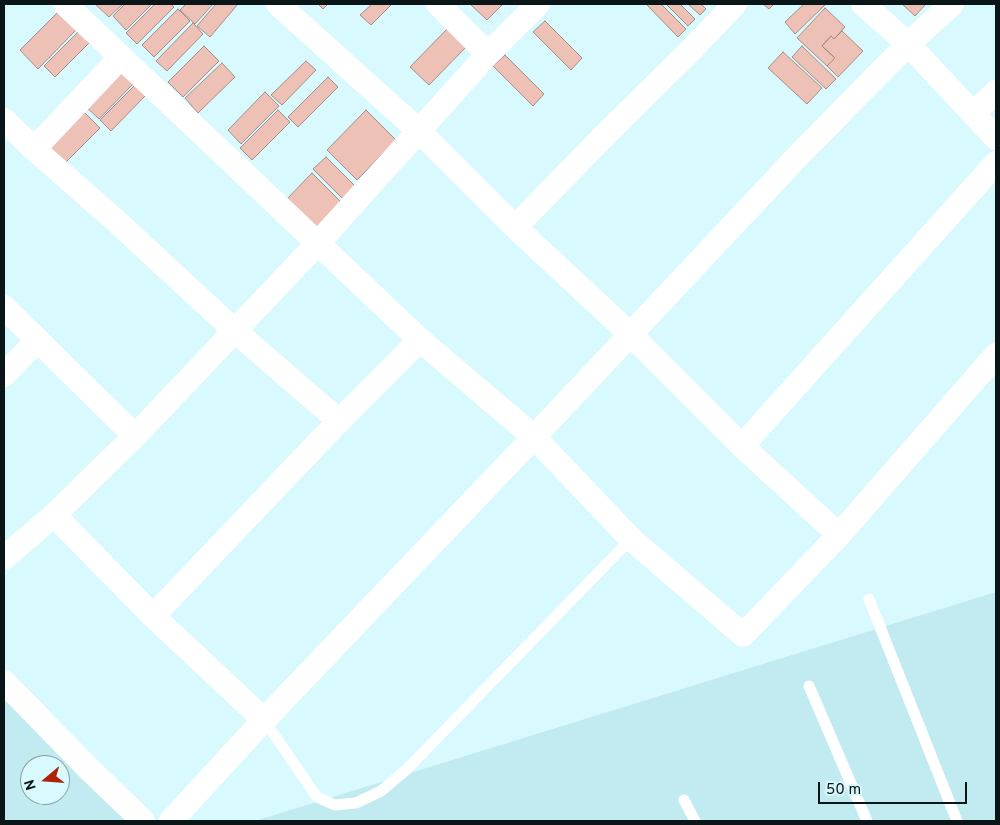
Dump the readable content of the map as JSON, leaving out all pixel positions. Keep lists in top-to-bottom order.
{
  "scale_bar": "50 m",
  "north": "left"
}
